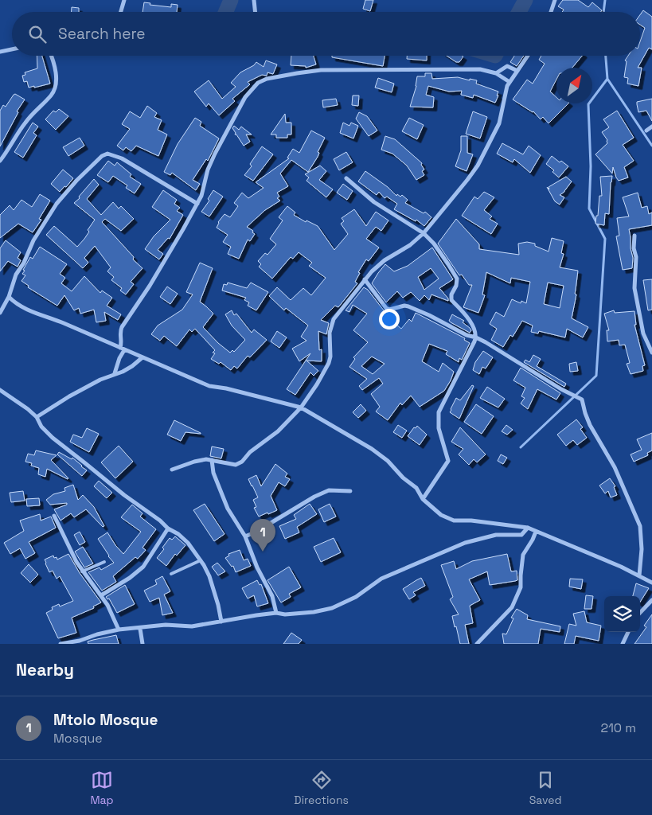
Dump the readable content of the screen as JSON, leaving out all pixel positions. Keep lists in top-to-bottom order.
{
  "north": "top right",
  "page": {
    "search": "Search here",
    "pins": "1",
    "heading": "Nearby",
    "list": [
      {
        "mark": "1",
        "name": "Mtolo Mosque",
        "note": "Mosque",
        "value": "210 m"
      }
    ],
    "nav": ["Map", "Directions", "Saved"]
  }
}
